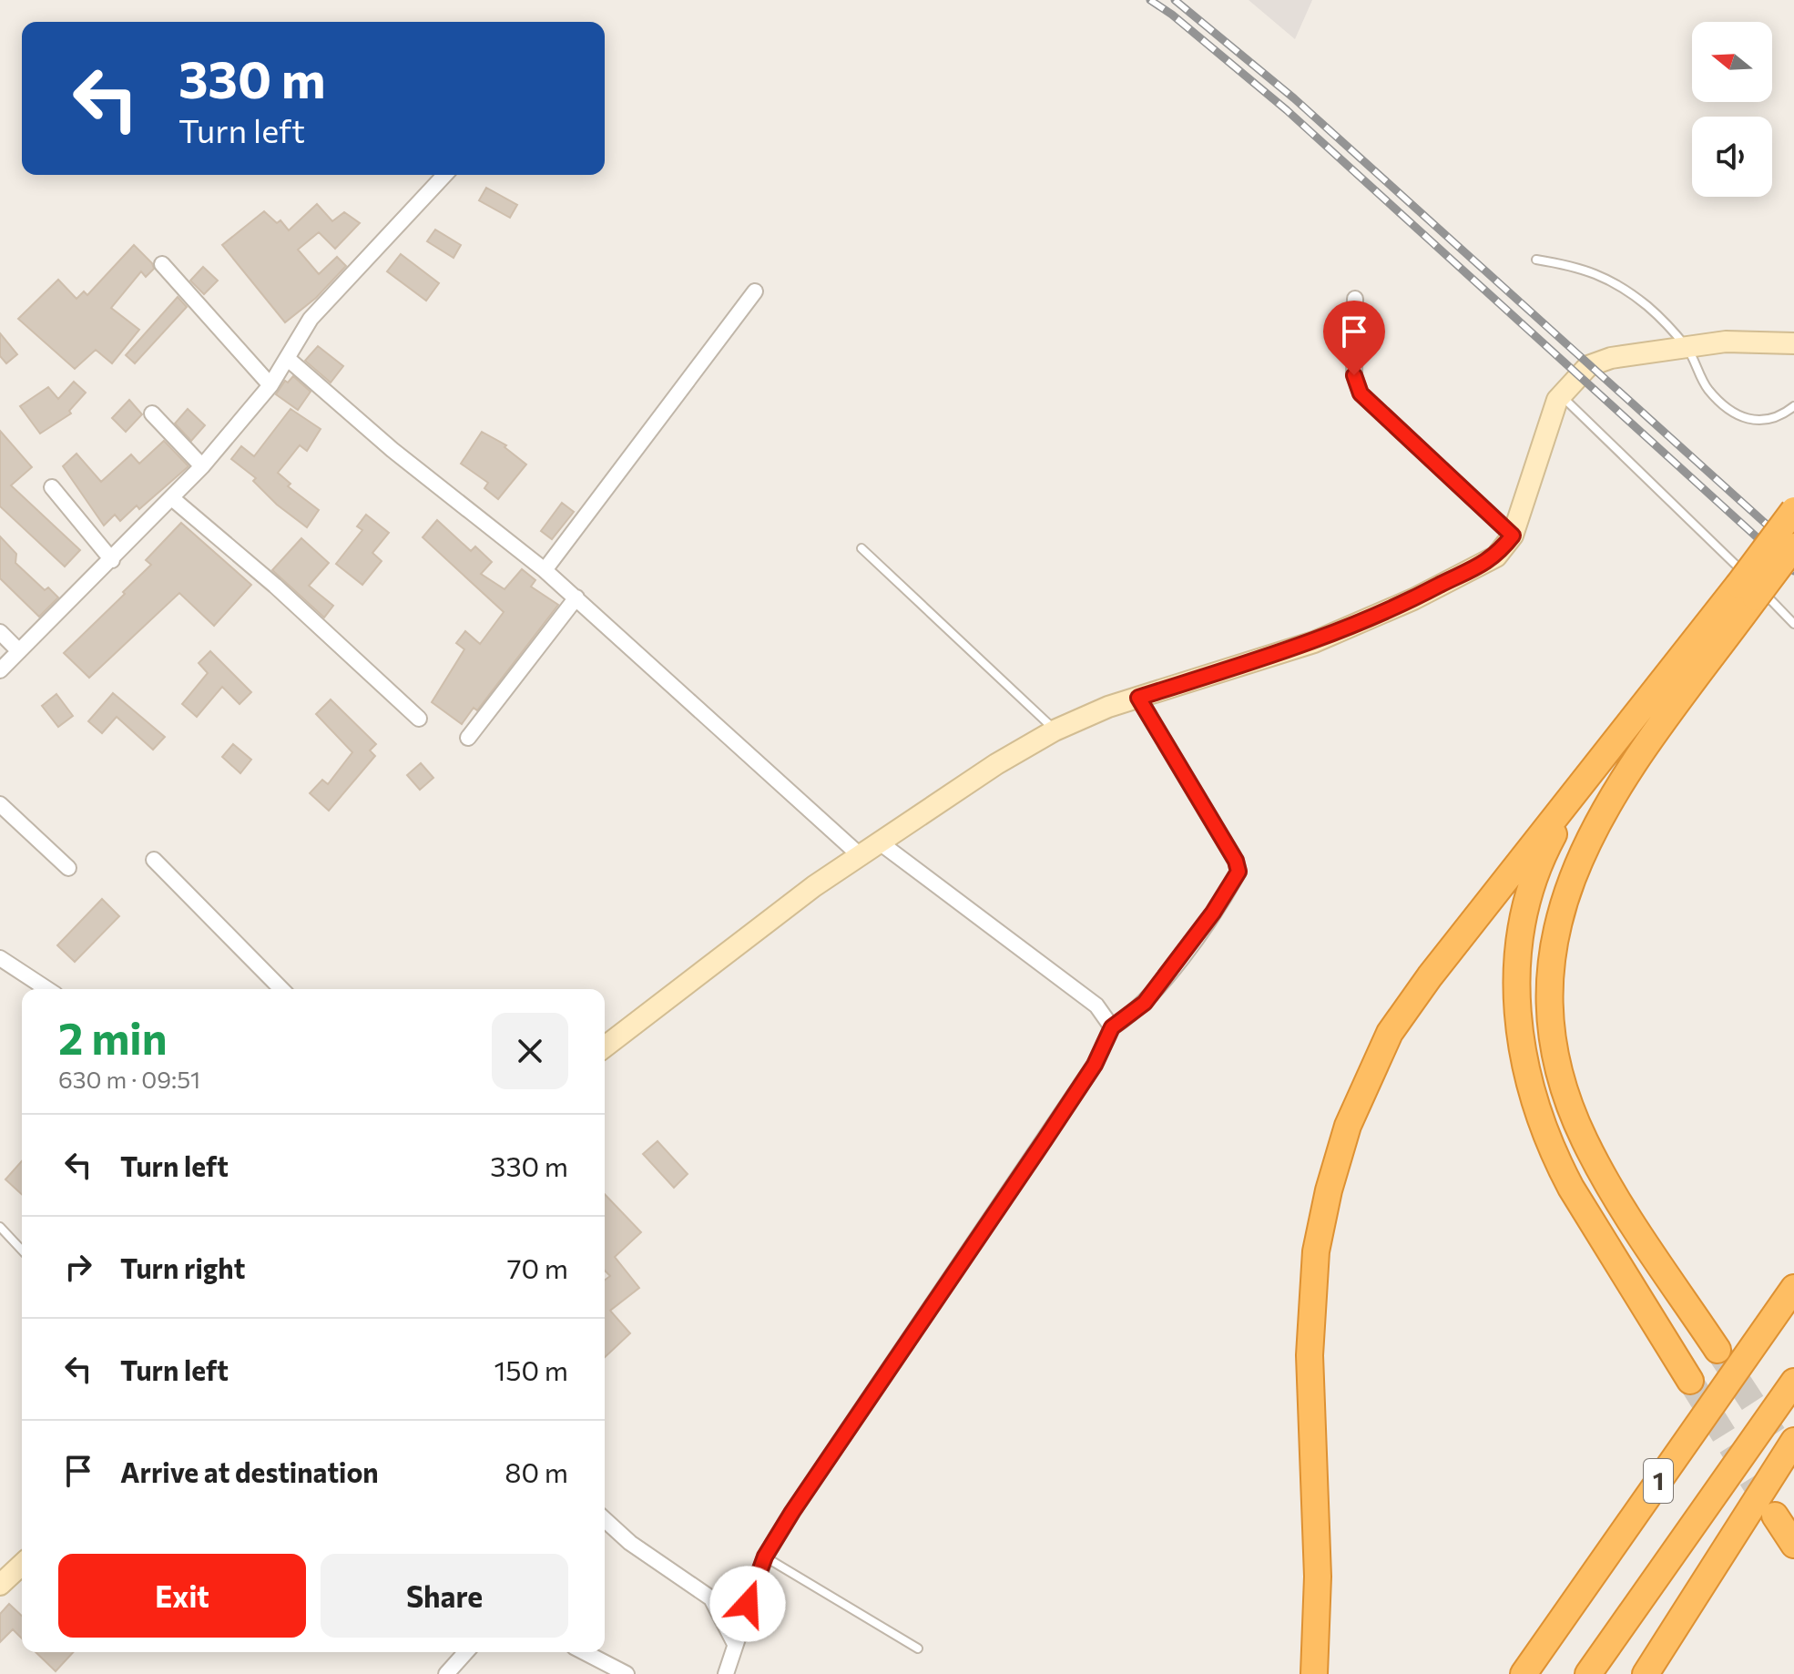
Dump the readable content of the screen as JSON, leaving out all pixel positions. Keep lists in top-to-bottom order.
{
  "streets": {
    "highway": ["1"]
  },
  "north": "left",
  "page": {
    "turn": ["330 m", "Turn left"],
    "heading": ["2 min", "630 m · 09:51"],
    "list": [
      {
        "name": "Turn left",
        "value": "330 m"
      },
      {
        "name": "Turn right",
        "value": "70 m"
      },
      {
        "name": "Turn left",
        "value": "150 m"
      },
      {
        "name": "Arrive at destination",
        "value": "80 m"
      }
    ],
    "buttons": ["Exit", "Share"]
  }
}
